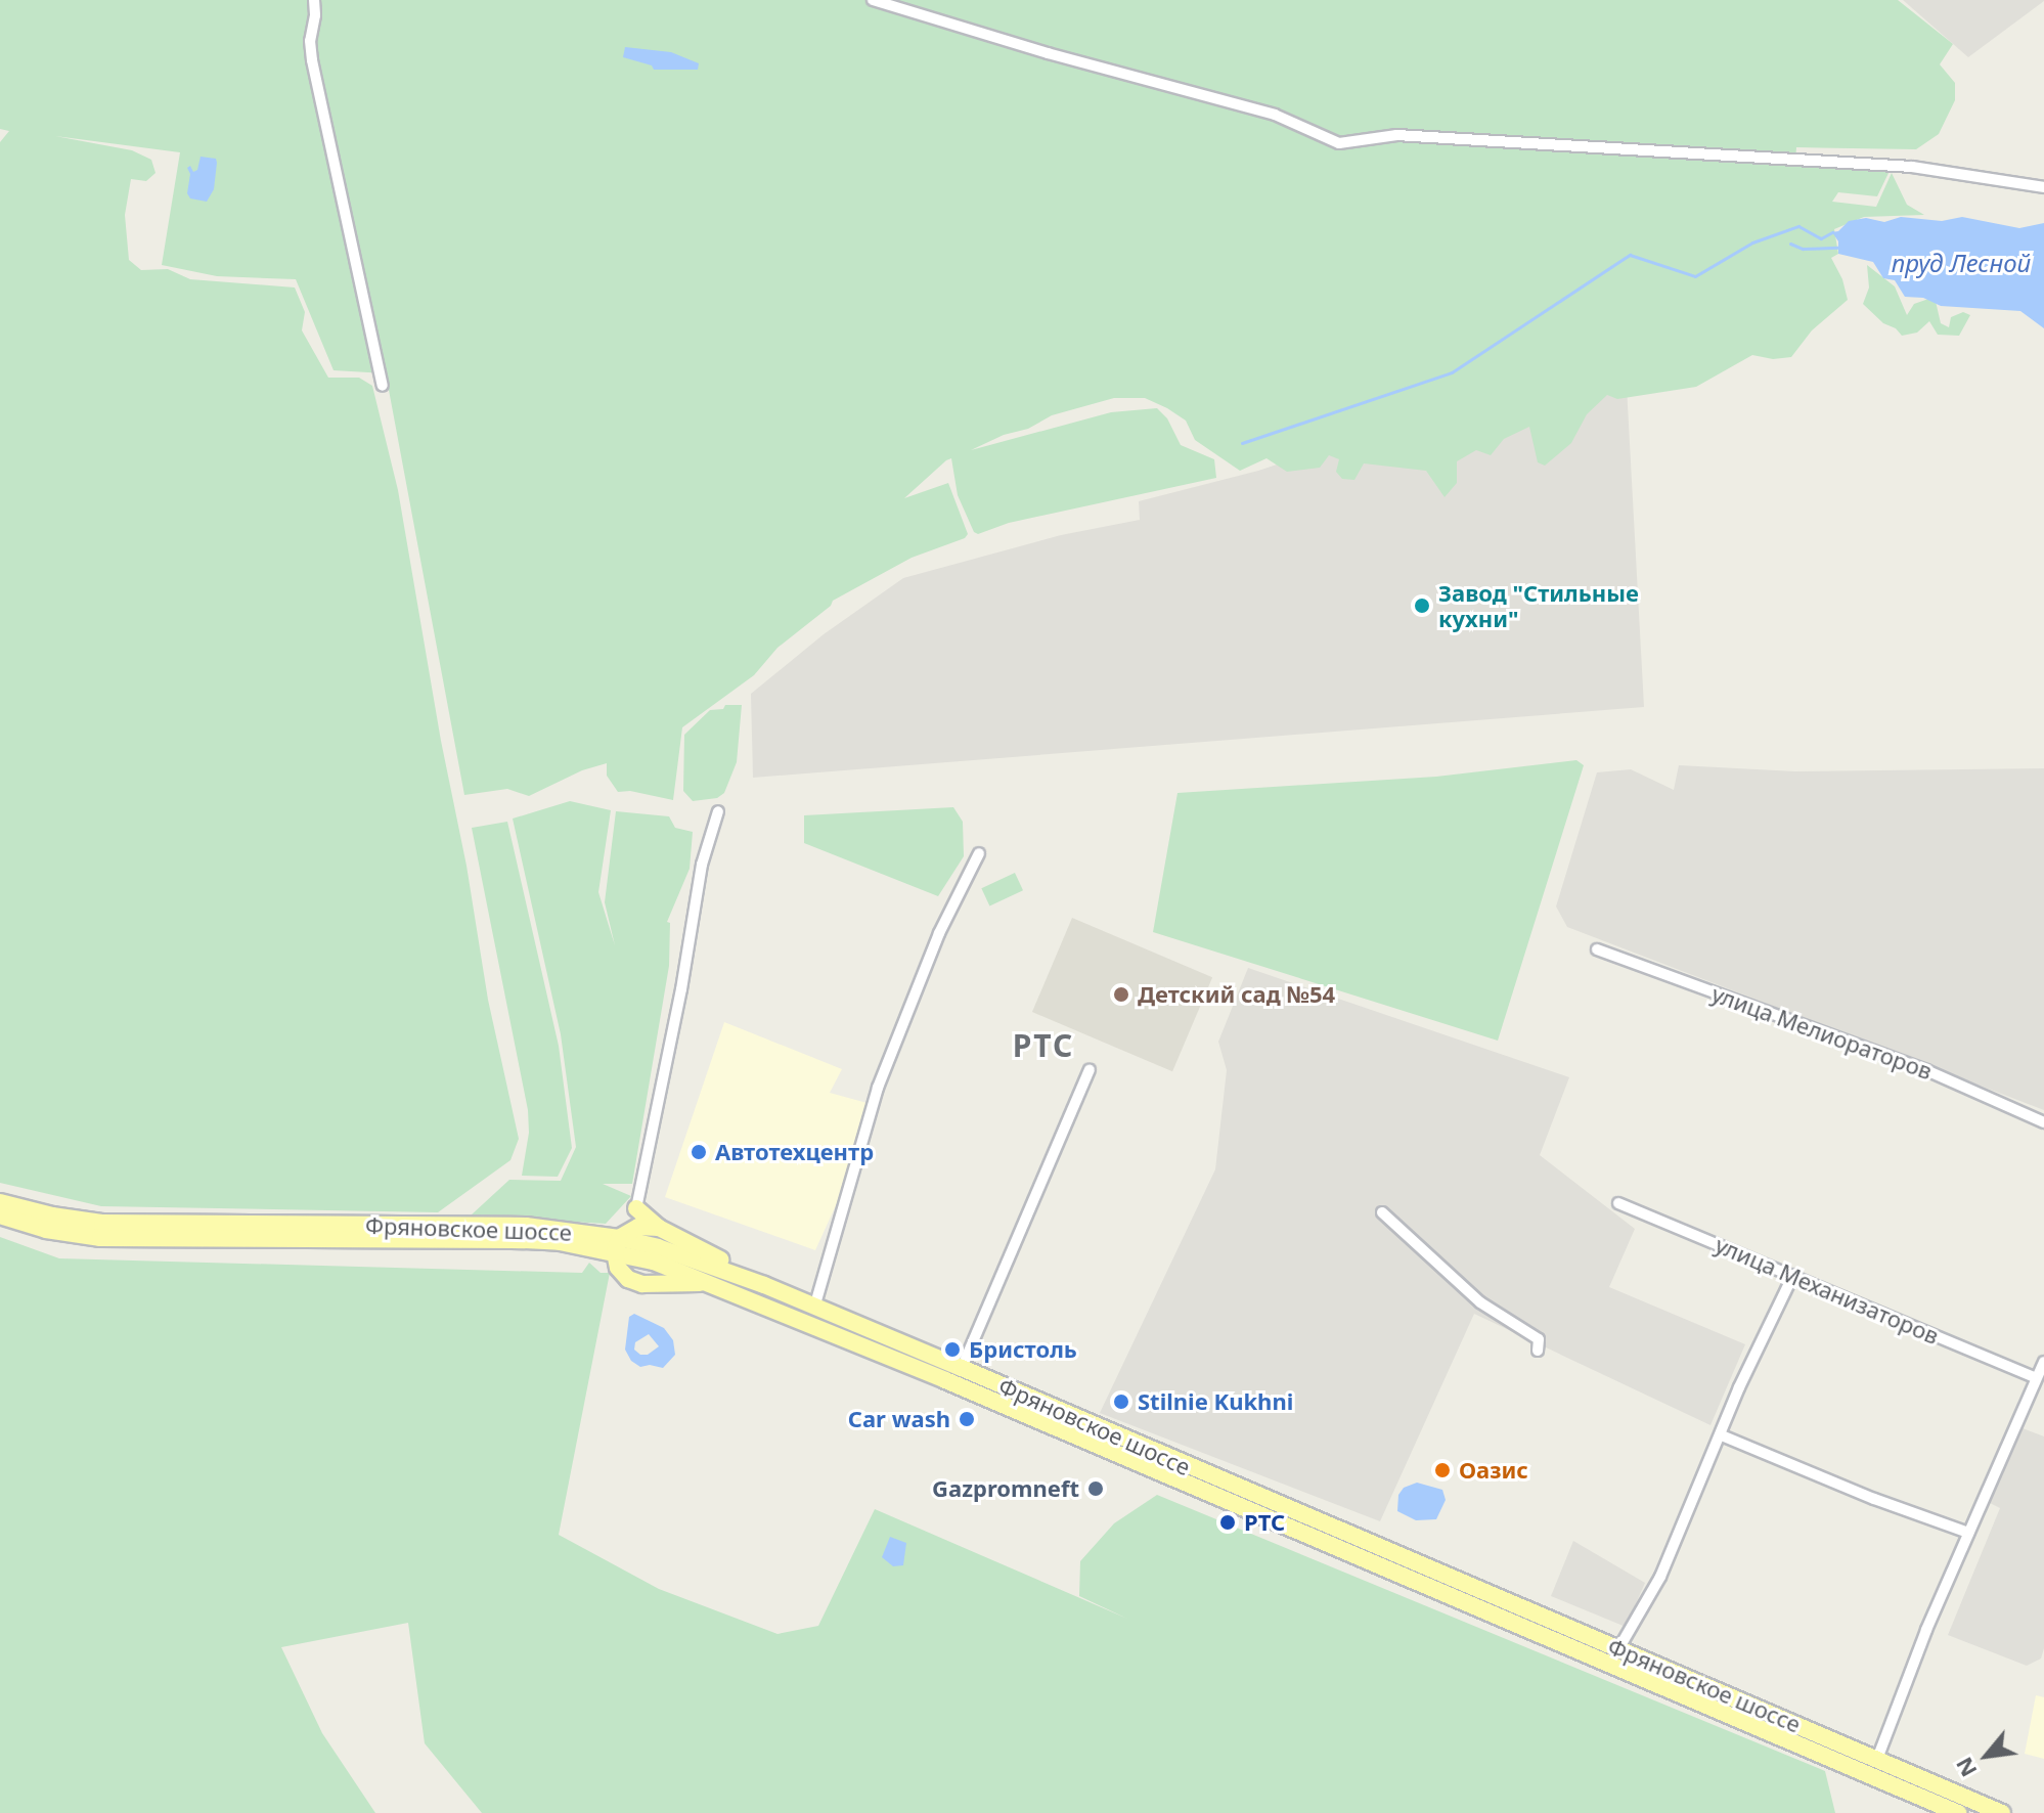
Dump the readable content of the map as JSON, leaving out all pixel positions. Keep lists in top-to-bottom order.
{
  "streets": {
    "main road": ["Фряновское шоссе"],
    "street": ["улица Мелиораторов", "улица Механизаторов"]
  },
  "districts": ["РТС"],
  "water": ["пруд Лесной"],
  "places": [
    "Завод \"Стильные кухни\"",
    "Детский сад №54",
    "Автотехцентр",
    "Бристоль",
    "Stilnie Kukhni",
    "Car wash",
    "Оазис",
    "Gazpromneft",
    "РТС"
  ],
  "north": "bottom left"
}
